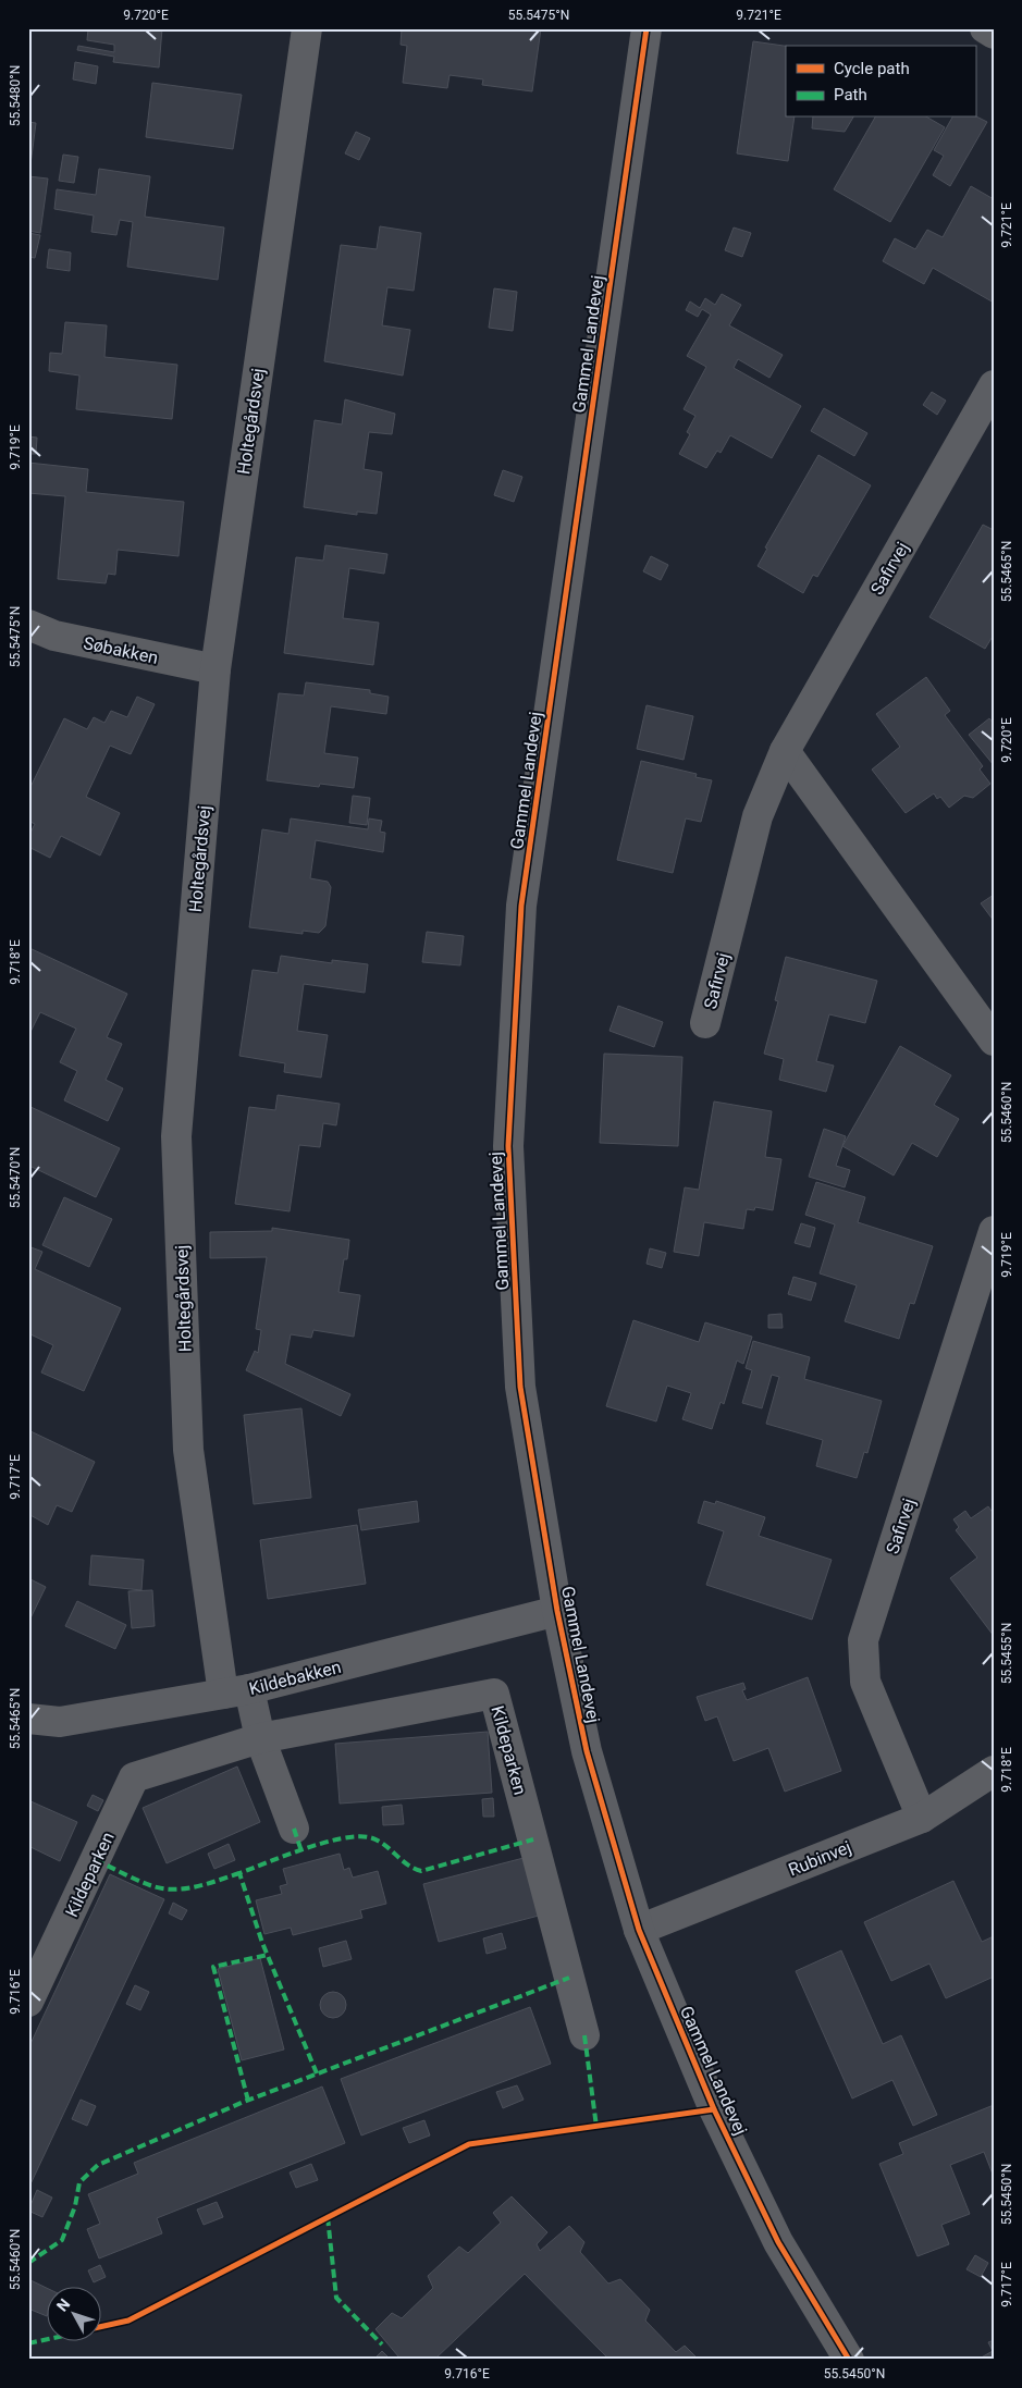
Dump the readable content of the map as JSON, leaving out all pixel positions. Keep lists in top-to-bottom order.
{
  "streets": {
    "street": [
      "Gammel Landevej",
      "Holtegårdsvej",
      "Safirvej",
      "Søbakken",
      "Kildebakken",
      "Kildeparken",
      "Rubinvej"
    ]
  },
  "crossings": [
    ["Gammel Landevej", "Kildebakken"],
    ["Gammel Landevej", "Rubinvej"],
    ["Holtegårdsvej", "Søbakken"],
    ["Holtegårdsvej", "Kildebakken"],
    ["Safirvej", "Rubinvej"]
  ],
  "legend": ["Cycle path", "Path"],
  "north": "top left",
  "coordinates": [
    "9.720°E",
    "55.5475°N",
    "9.721°E",
    "55.5480°N",
    "9.719°E",
    "55.5465°N",
    "9.718°E",
    "55.5460°N",
    "55.5470°N",
    "9.717°E",
    "55.5455°N",
    "9.716°E",
    "55.5450°N"
  ]
}
